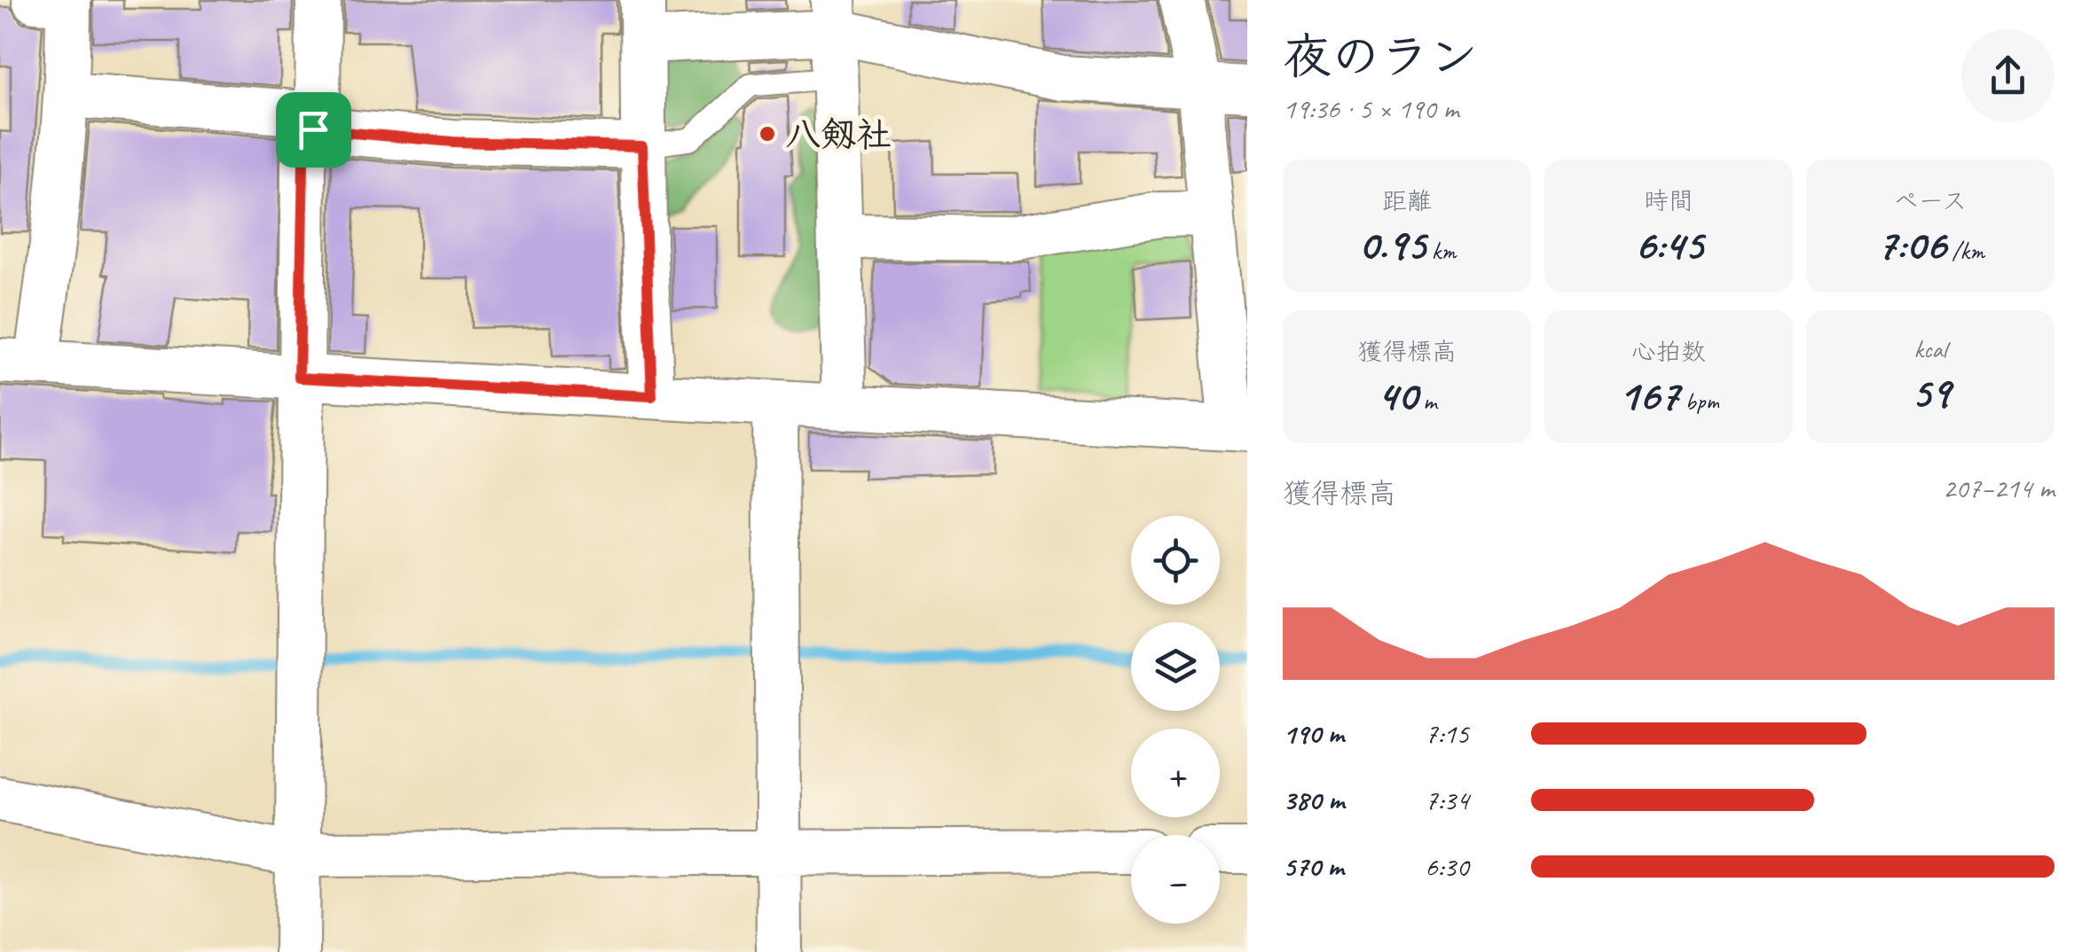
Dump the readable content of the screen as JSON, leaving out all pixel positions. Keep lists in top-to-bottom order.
{
  "places": ["八剱社"],
  "page": {
    "heading": ["夜のラン", "19:36 · 5 × 190 m"],
    "stats": [
      ["距離", "0.95 km"],
      ["時間", "6:45"],
      ["ペース", "7:06 /km"],
      ["獲得標高", "40 m"],
      ["心拍数", "167 bpm"],
      ["kcal", "59"]
    ],
    "chart": ["獲得標高", "207–214 m"],
    "map_buttons": ["+", "−"],
    "list": [
      {
        "name": "190 m",
        "note": "7:15"
      },
      {
        "name": "380 m",
        "note": "7:34"
      },
      {
        "name": "570 m",
        "note": "6:30"
      }
    ]
  }
}
